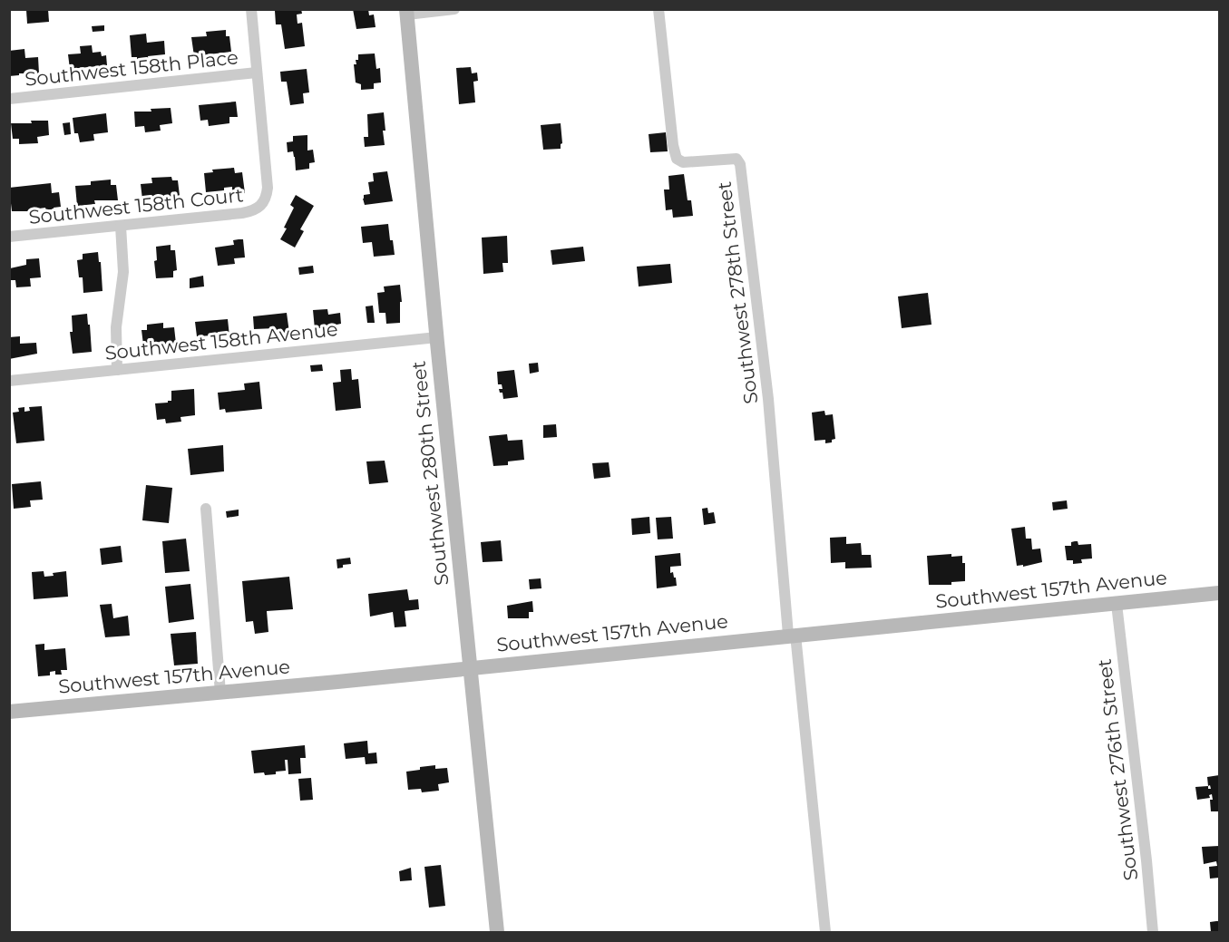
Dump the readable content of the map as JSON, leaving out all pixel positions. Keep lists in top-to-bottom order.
{
  "streets": {
    "street": [
      "Southwest 158th Place",
      "Southwest 158th Court",
      "Southwest 278th Street",
      "Southwest 158th Avenue",
      "Southwest 280th Street",
      "Southwest 157th Avenue",
      "Southwest 276th Street"
    ]
  },
  "crossings": [
    ["Southwest 158th Place", "Southwest 158th Court"],
    ["Southwest 278th Street", "Southwest 157th Avenue"],
    ["Southwest 158th Avenue", "Southwest 280th Street"],
    ["Southwest 280th Street", "Southwest 157th Avenue"],
    ["Southwest 157th Avenue", "Southwest 276th Street"]
  ]
}
